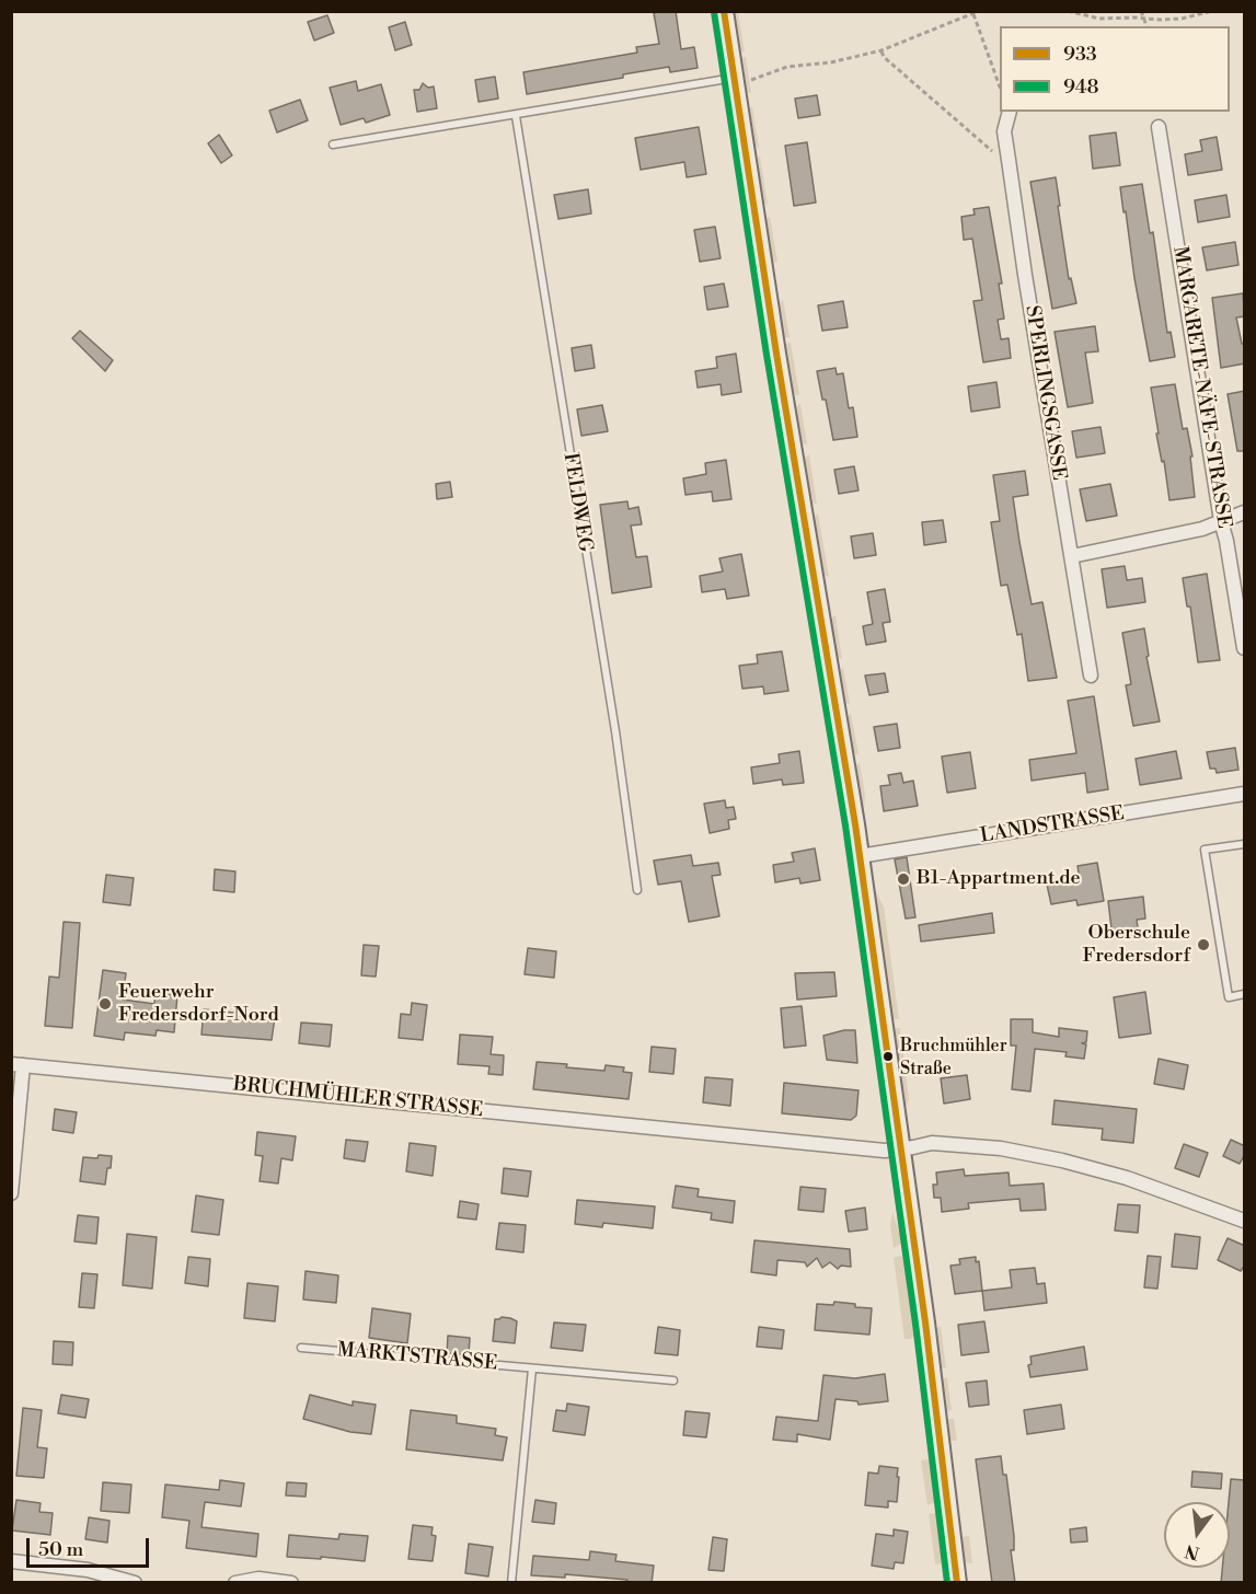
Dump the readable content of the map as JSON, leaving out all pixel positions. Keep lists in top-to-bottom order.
{
  "streets": {
    "street": [
      "MARGARETE-NÄFE-STRASSE",
      "SPERLINGSGASSE",
      "LANDSTRASSE",
      "BRUCHMÜHLER STRASSE"
    ],
    "lane": ["FELDWEG", "MARKTSTRASSE"]
  },
  "places": [
    "B1-Appartment.de",
    "Oberschule Fredersdorf",
    "Feuerwehr Fredersdorf-Nord",
    "Bruchmühler Straße"
  ],
  "lines": ["transit line 933", "transit line 948"],
  "legend": ["933", "948"],
  "scale_bar": "50 m",
  "north": "bottom"
}
